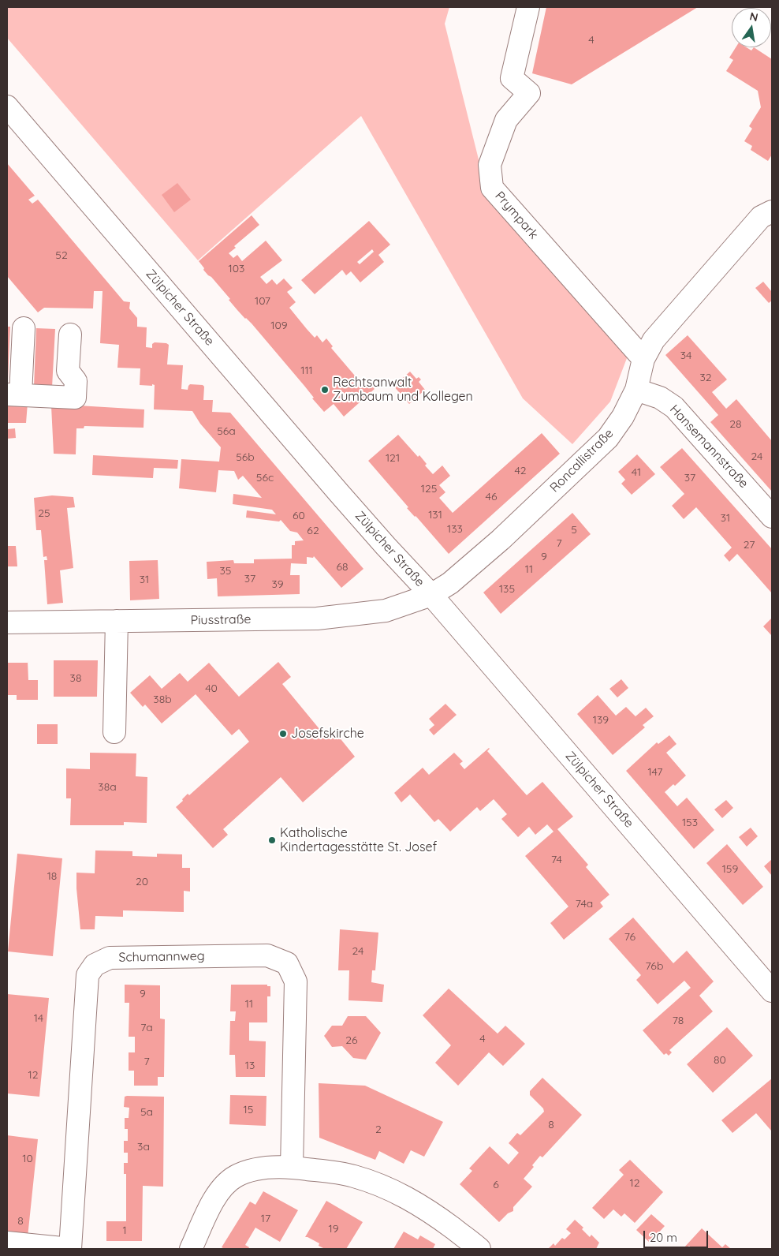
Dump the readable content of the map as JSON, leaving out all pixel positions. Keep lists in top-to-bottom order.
{
  "streets": {
    "street": [
      "Prympark",
      "Zülpicher Straße",
      "Hansemannstraße",
      "Roncallistraße",
      "Piusstraße",
      "Schumannweg"
    ]
  },
  "crossings": [
    ["Prympark", "Roncallistraße"],
    ["Zülpicher Straße", "Roncallistraße"],
    ["Zülpicher Straße", "Piusstraße"],
    ["Hansemannstraße", "Roncallistraße"],
    ["Roncallistraße", "Piusstraße"]
  ],
  "places": ["Rechtsanwalt Zumbaum und Kollegen", "Josefskirche", "Katholische Kindertagesstätte St. Josef"],
  "house_numbers": [
    "4",
    "52",
    "103",
    "107",
    "109",
    "34",
    "111",
    "32",
    "28",
    "56a",
    "24",
    "56b",
    "121",
    "42",
    "41",
    "56c",
    "37",
    "125",
    "46",
    "25",
    "131",
    "60",
    "31",
    "133",
    "5",
    "62",
    "7",
    "27",
    "9",
    "68",
    "11",
    "35",
    "37",
    "31",
    "39",
    "135",
    "38",
    "40",
    "38b",
    "139",
    "147",
    "38a",
    "153",
    "74",
    "159",
    "18",
    "20",
    "74a",
    "76",
    "24",
    "76b",
    "9",
    "11",
    "14",
    "78",
    "7a",
    "4",
    "26",
    "80",
    "7",
    "13",
    "12",
    "15",
    "5a",
    "8",
    "2",
    "3a",
    "10",
    "12",
    "6",
    "17",
    "8",
    "19",
    "1"
  ],
  "scale_bar": "20 m",
  "north": "top"
}
